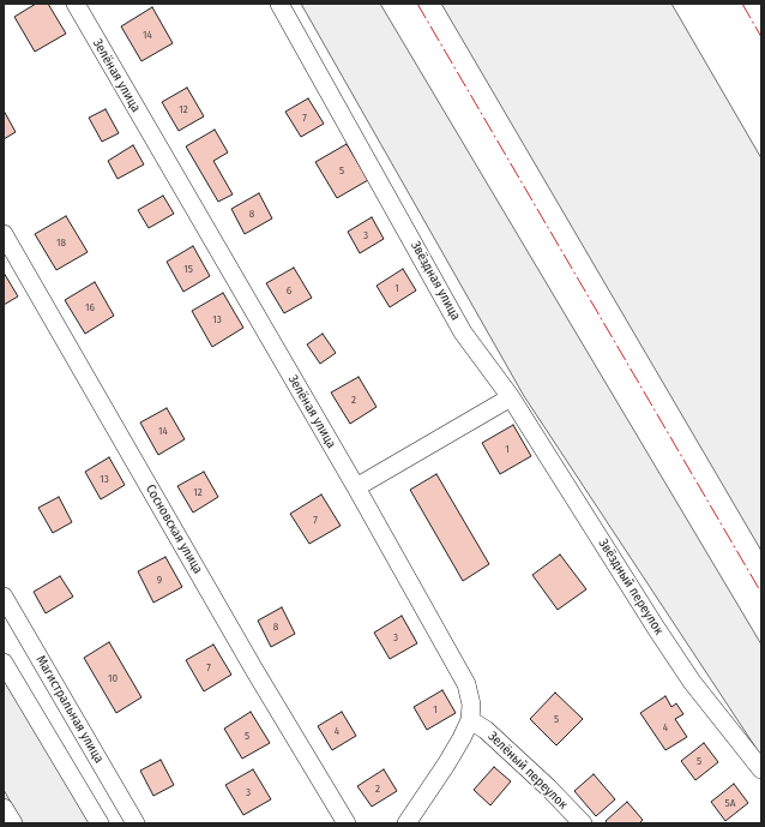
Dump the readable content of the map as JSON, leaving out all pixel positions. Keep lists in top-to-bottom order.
{
  "streets": {
    "street": [
      "Зелёная улица",
      "Звёздная улица",
      "Сосновская улица",
      "Звёздный переулок",
      "Магистральная улица",
      "Зелёный переулок"
    ]
  },
  "crossings": [
    ["Зелёная улица", "Зелёный переулок"],
    ["Звёздная улица", "Звёздный переулок"]
  ],
  "house_numbers": [
    "14",
    "12",
    "7",
    "5",
    "8",
    "3",
    "18",
    "15",
    "1",
    "6",
    "16",
    "13",
    "2",
    "14",
    "1",
    "13",
    "12",
    "7",
    "9",
    "8",
    "3",
    "7",
    "10",
    "1",
    "5",
    "4",
    "4",
    "5",
    "5",
    "2",
    "3",
    "5А"
  ]
}
